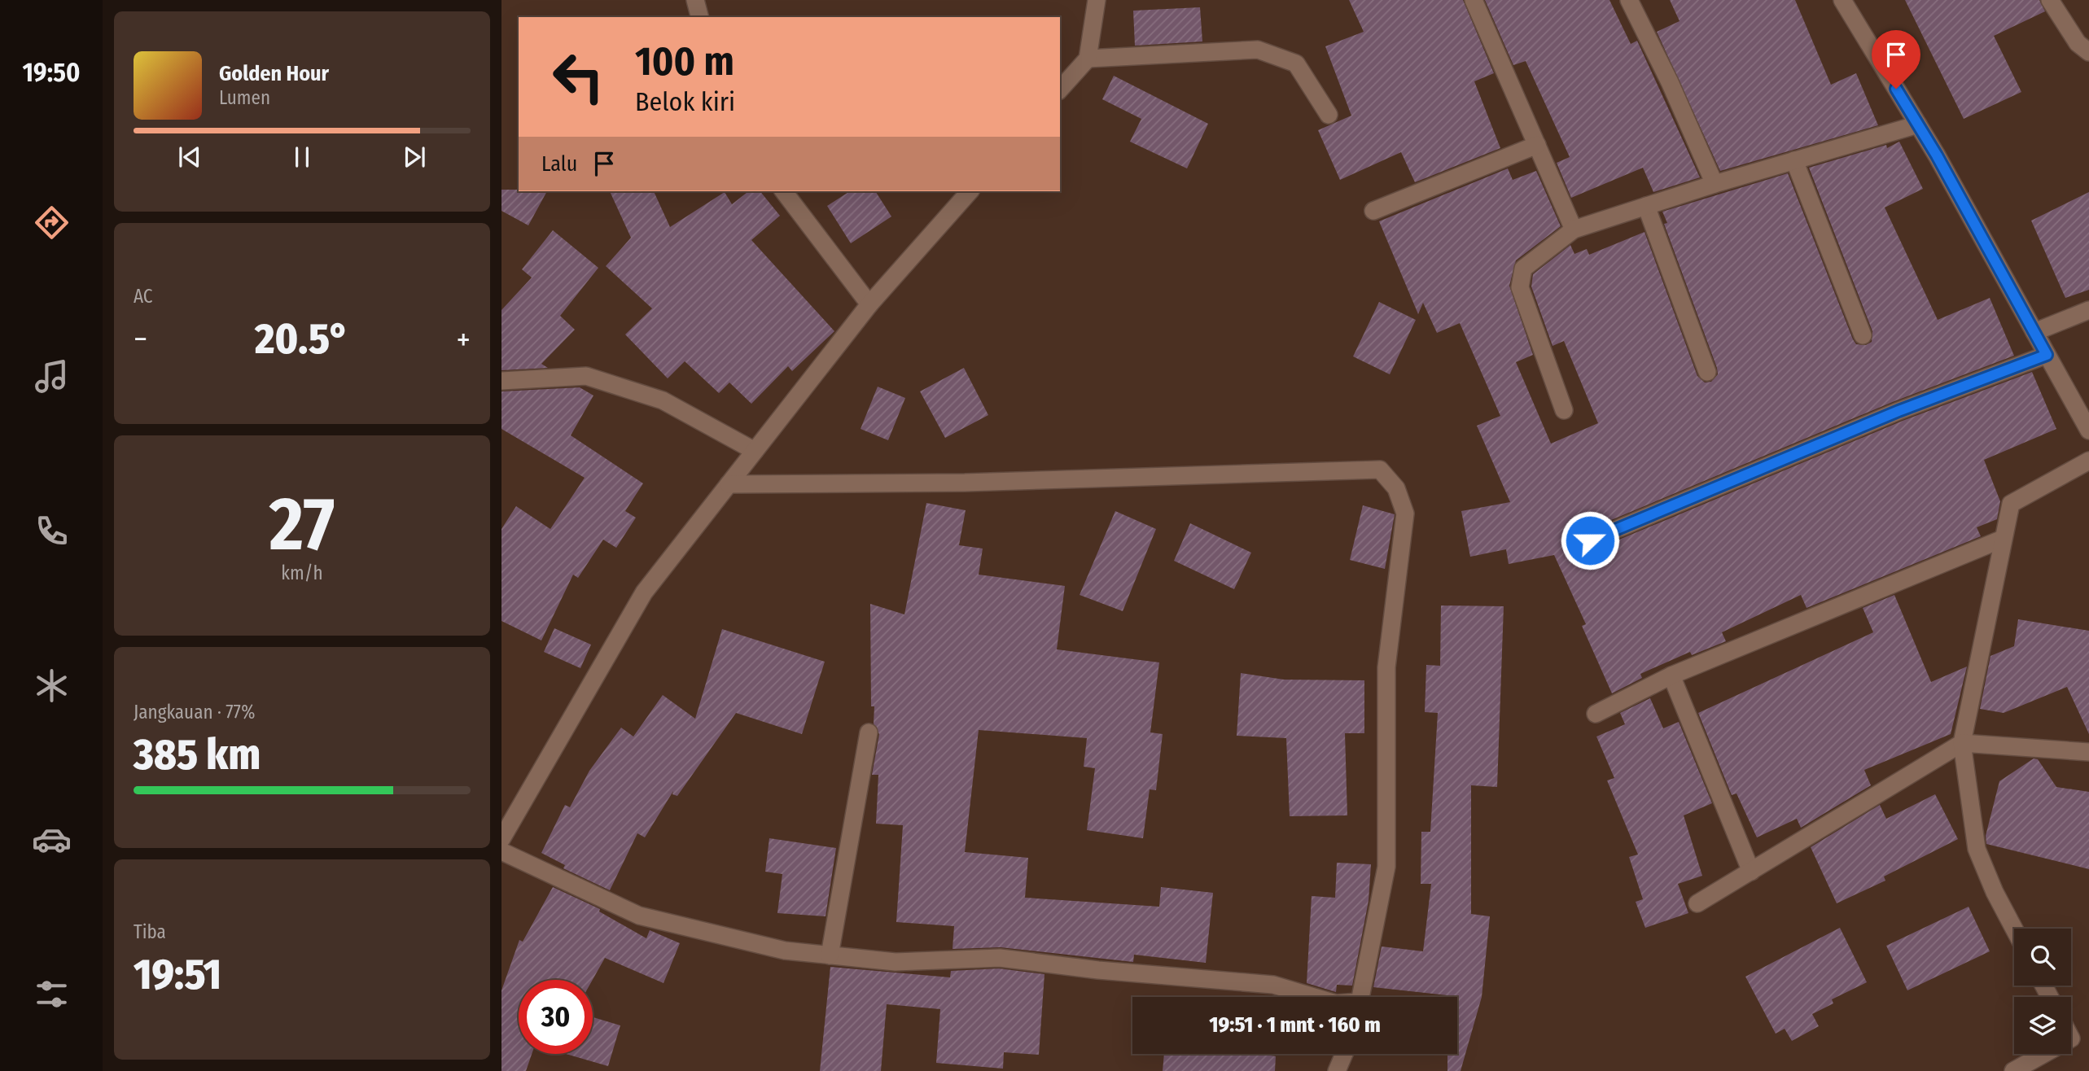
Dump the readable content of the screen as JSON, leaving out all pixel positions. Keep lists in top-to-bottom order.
{
  "page": {
    "tabs": "19:50",
    "turn": ["100 m", "Belok kiri"],
    "song": ["Golden Hour", "Lumen"],
    "then": "Lalu",
    "tile": [
      "AC",
      ["27", "km/h"],
      ["Jangkauan · 77%", "385 km"],
      ["Tiba", "19:51"]
    ],
    "heat": ["−", "20.5°", "+"],
    "limit": "30",
    "trip": "19:51 · 1 mnt · 160 m"
  }
}
